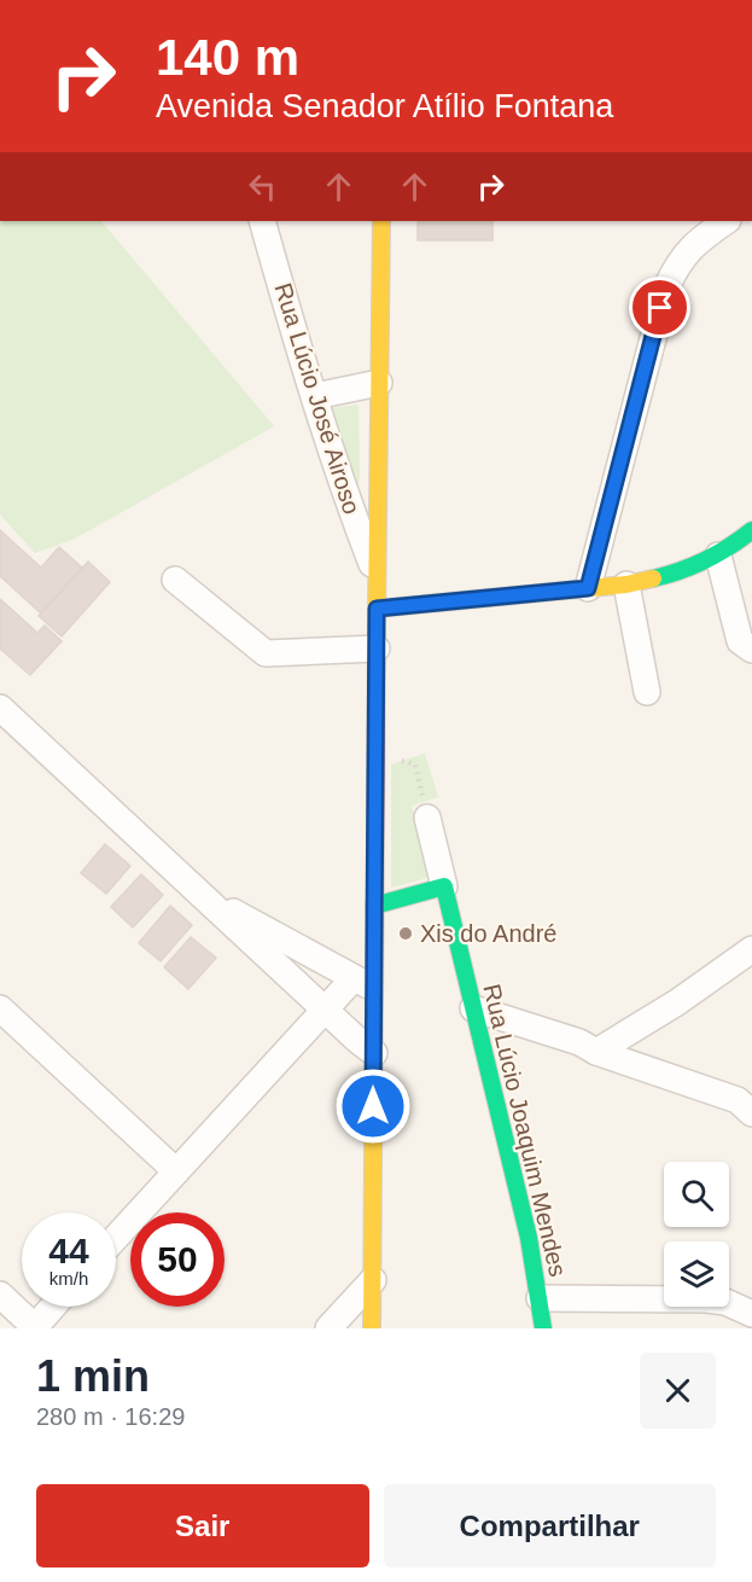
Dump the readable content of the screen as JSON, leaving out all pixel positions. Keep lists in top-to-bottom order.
{
  "streets": {
    "main road": ["Rua Lúcio Joaquim Mendes"],
    "street": ["Rua Lúcio José Airoso"]
  },
  "places": ["Xis do André"],
  "page": {
    "turn": ["140 m", "Avenida Senador Atílio Fontana"],
    "speed": "44 km/h",
    "limit": "50",
    "heading": ["1 min", "280 m · 16:29"],
    "buttons": ["Sair", "Compartilhar"]
  }
}
